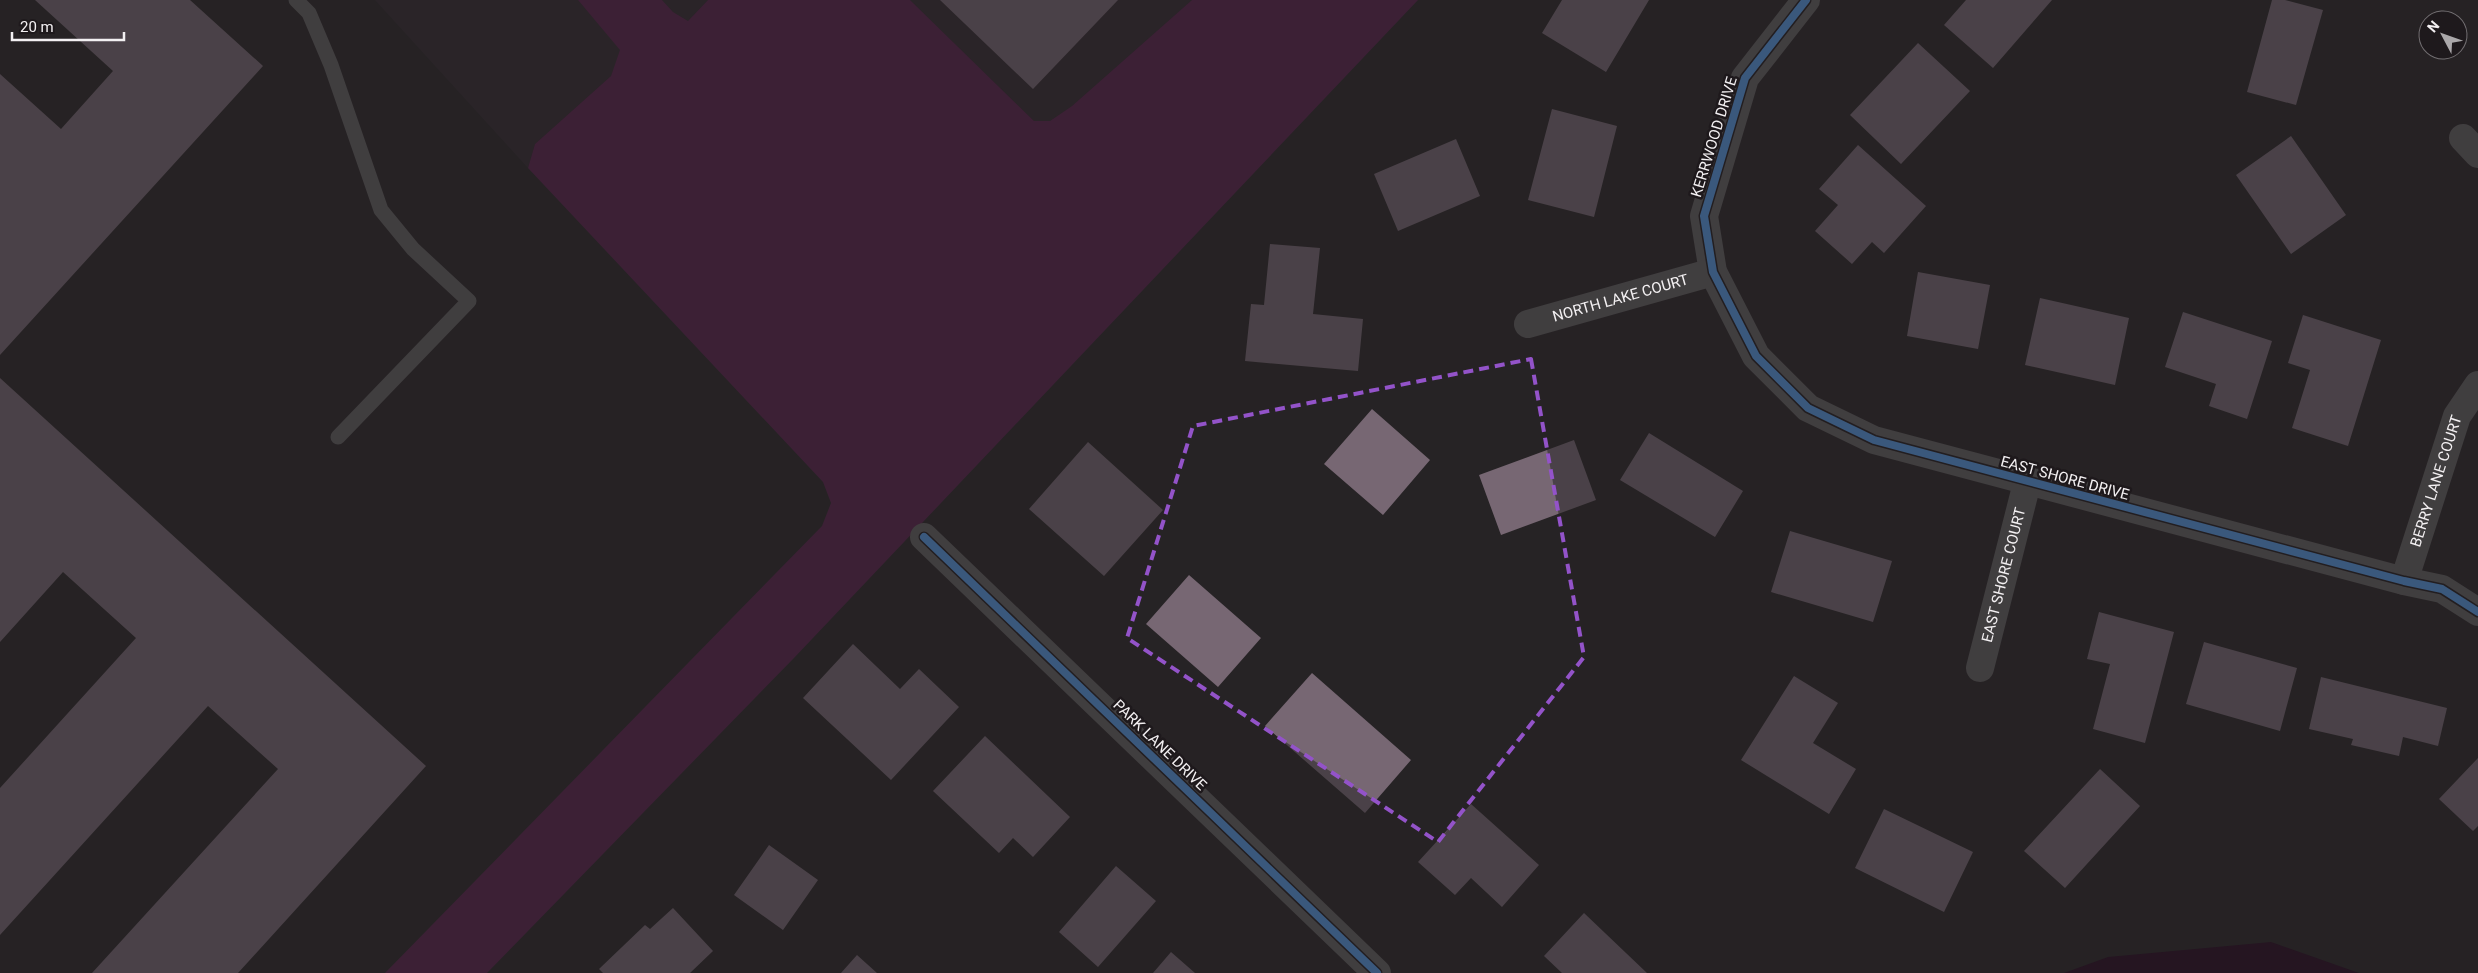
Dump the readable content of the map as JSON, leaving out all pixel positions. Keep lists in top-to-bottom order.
{
  "streets": {
    "street": [
      "KERRWOOD DRIVE",
      "NORTH LAKE COURT",
      "EAST SHORE DRIVE",
      "BERRY LANE COURT",
      "EAST SHORE COURT",
      "PARK LANE DRIVE"
    ]
  },
  "crossings": [
    ["KERRWOOD DRIVE", "NORTH LAKE COURT"],
    ["KERRWOOD DRIVE", "EAST SHORE DRIVE"],
    ["NORTH LAKE COURT", "EAST SHORE DRIVE"],
    ["EAST SHORE DRIVE", "BERRY LANE COURT"],
    ["EAST SHORE DRIVE", "EAST SHORE COURT"]
  ],
  "scale_bar": "20 m",
  "north": "top left"
}
